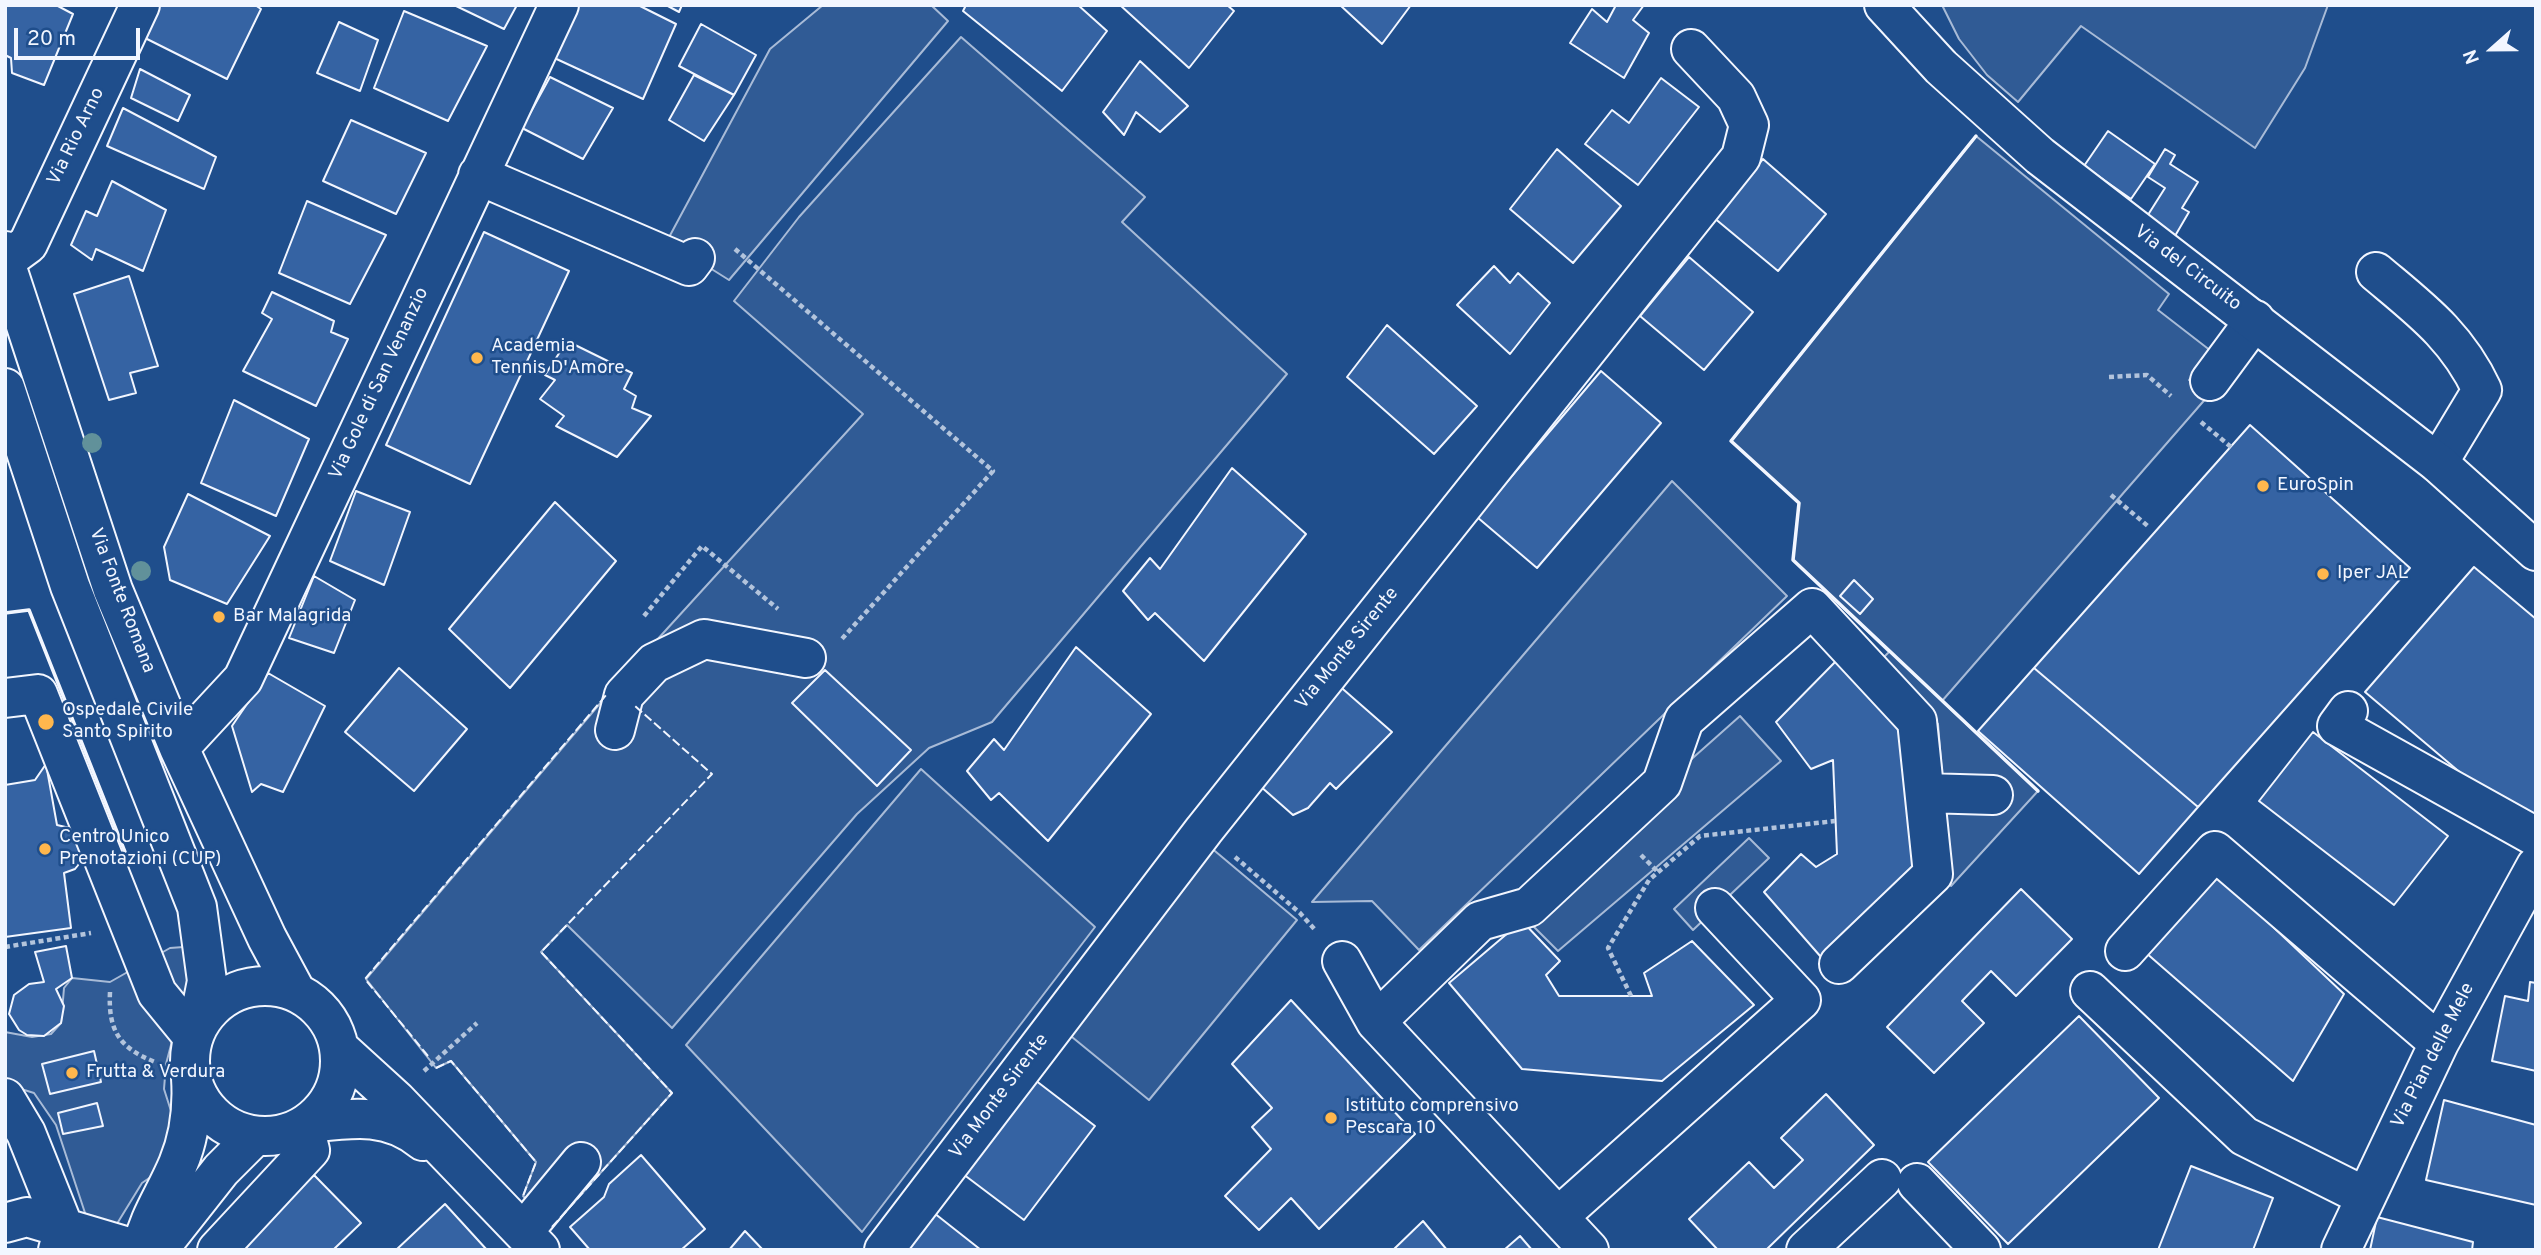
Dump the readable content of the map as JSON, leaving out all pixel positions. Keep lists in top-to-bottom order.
{
  "streets": {
    "street": [
      "Via Rio Arno",
      "Via del Circuito",
      "Via Gole di San Venanzio",
      "Via Fonte Romana",
      "Via Monte Sirente",
      "Via Pian delle Mele"
    ]
  },
  "crossings": [
    ["Via Gole di San Venanzio", "Via Fonte Romana"]
  ],
  "places": [
    "Academia Tennis D'Amore",
    "EuroSpin",
    "Iper JAL",
    "Bar Malagrida",
    "Ospedale Civile Santo Spirito",
    "Centro Unico Prenotazioni (CUP)",
    "Frutta & Verdura",
    "Istituto comprensivo Pescara 10"
  ],
  "scale_bar": "20 m",
  "north": "left"
}
